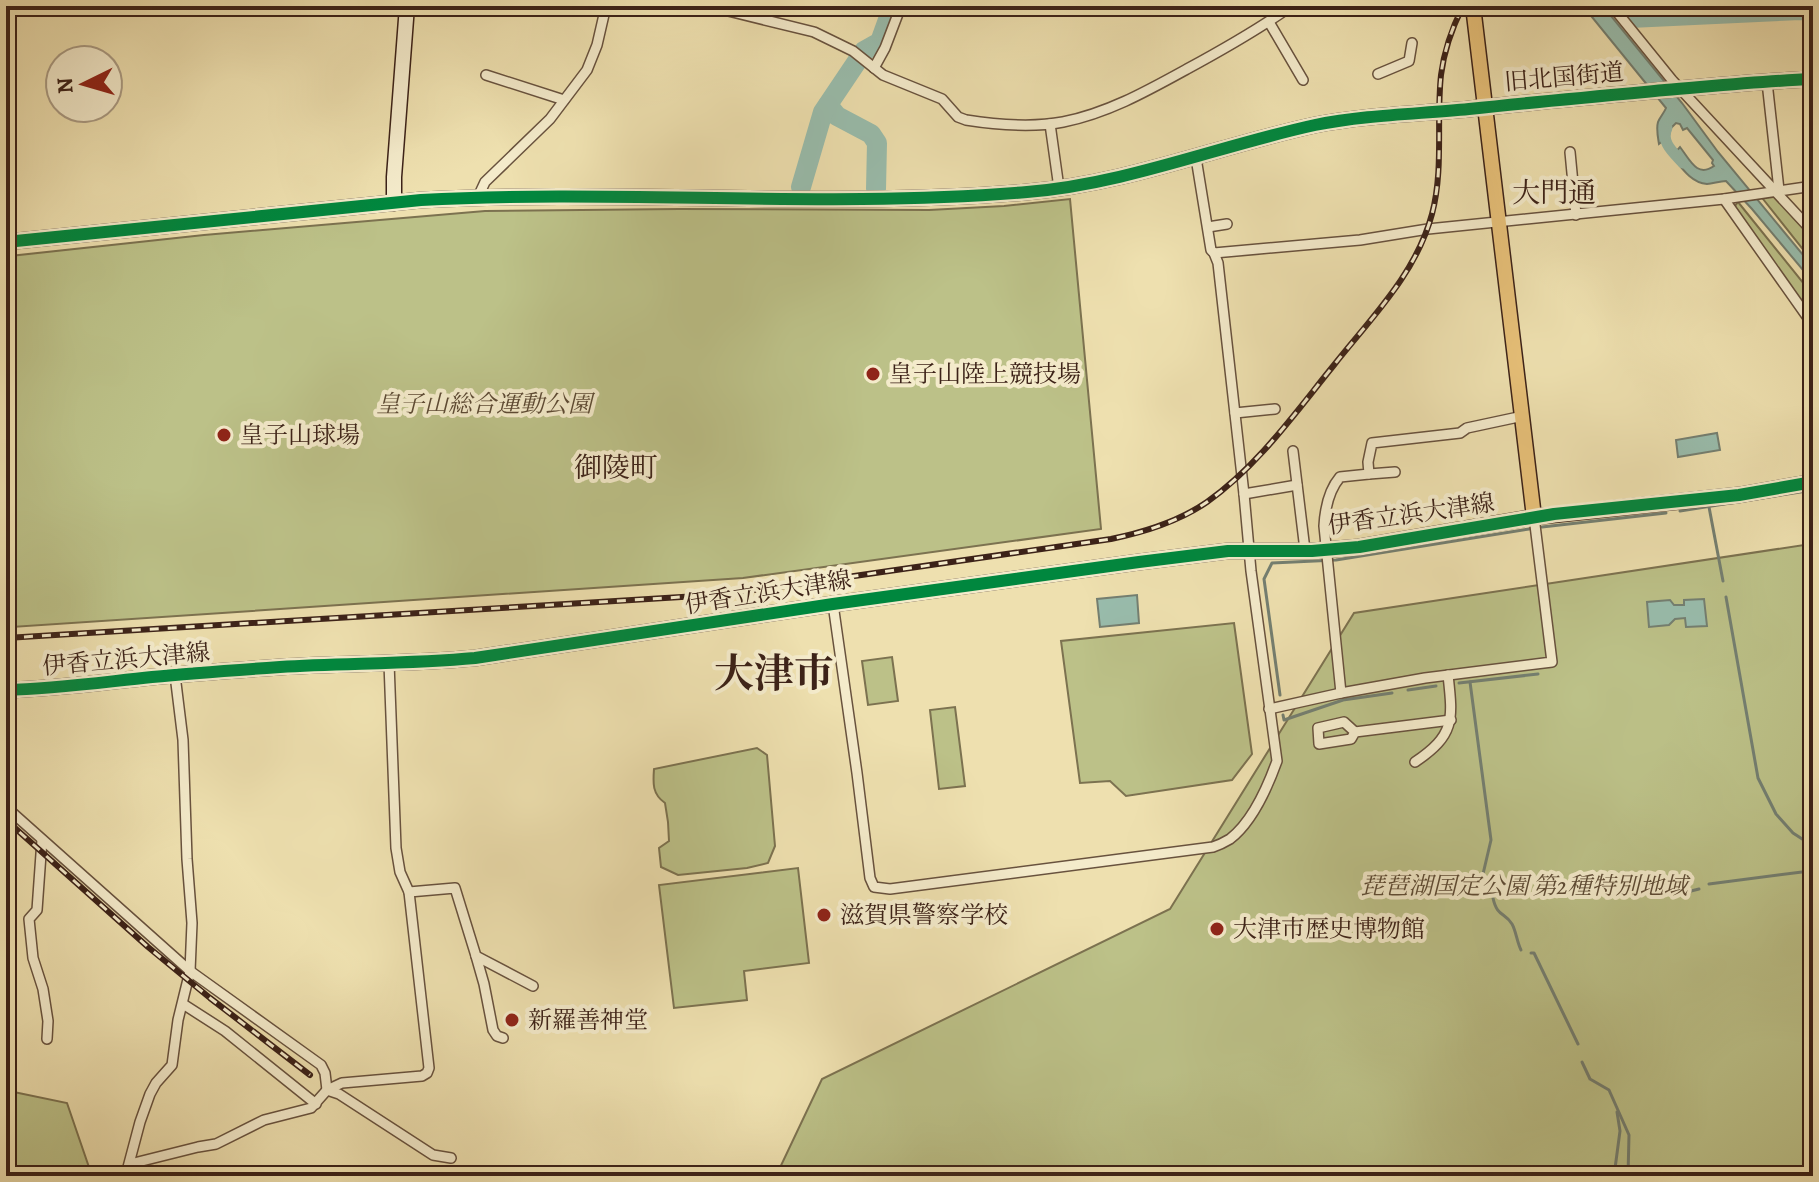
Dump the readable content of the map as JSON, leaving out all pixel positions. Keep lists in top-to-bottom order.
{
  "streets": {
    "main road": ["伊香立浜大津線"],
    "street": ["旧北国街道"]
  },
  "districts": ["大門通", "御陵町", "大津市"],
  "parks": ["皇子山総合運動公園", "琵琶湖国定公園 第2種特別地域"],
  "places": [
    "皇子山陸上競技場",
    "皇子山球場",
    "滋賀県警察学校",
    "大津市歴史博物館",
    "新羅善神堂"
  ],
  "north": "left"
}
